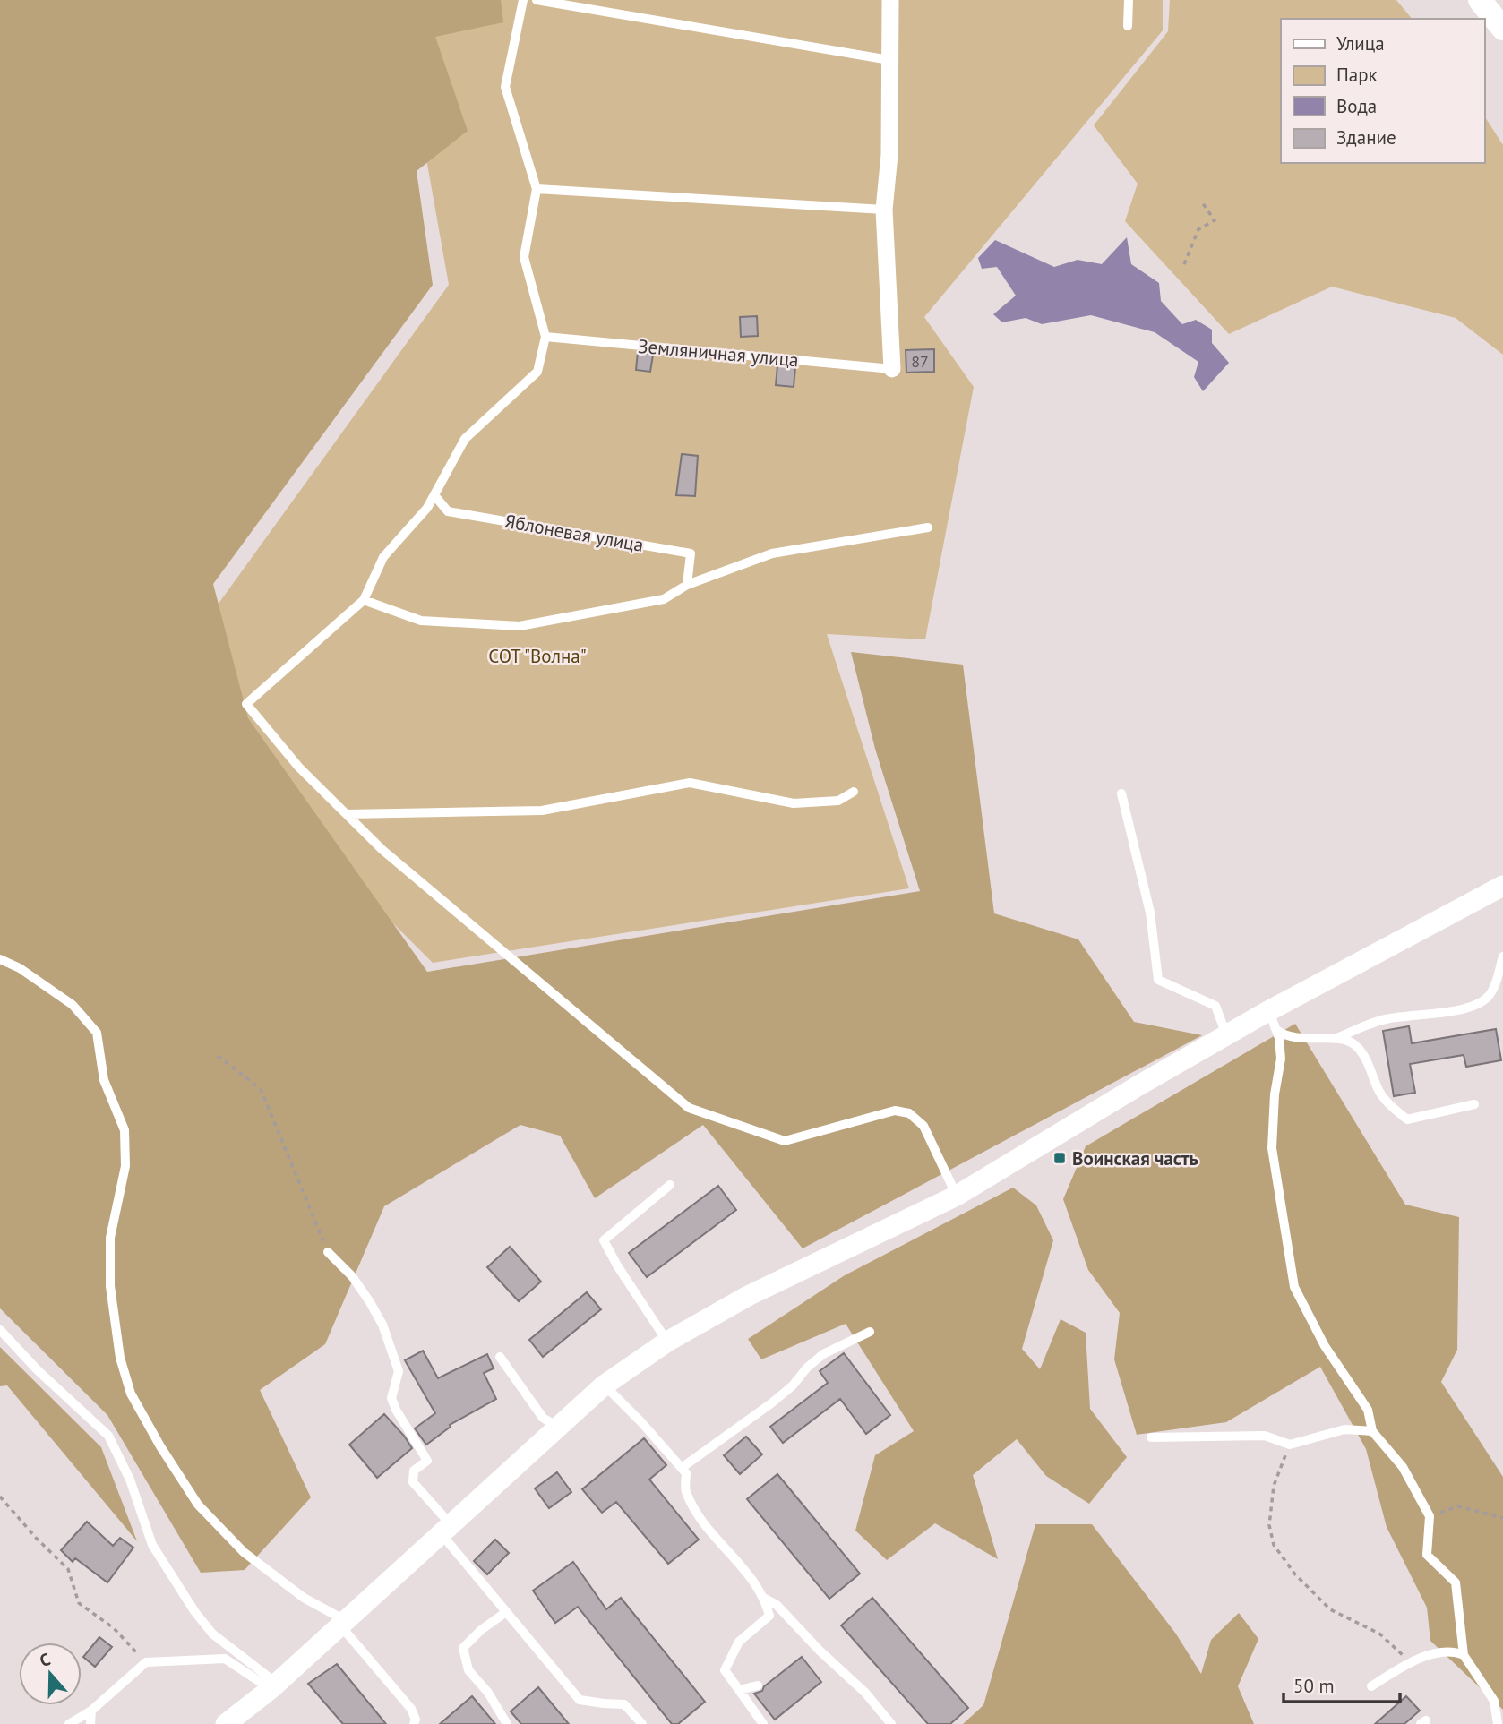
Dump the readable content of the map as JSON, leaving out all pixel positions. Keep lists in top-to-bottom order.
{
  "streets": {
    "lane": ["Земляничная улица", "Яблоневая улица"]
  },
  "parks": ["СОТ \"Волна\""],
  "places": {
    "transit": ["Воинская часть"]
  },
  "house_numbers": ["87"],
  "legend": [
    "Улица",
    "Парк",
    "Вода",
    "Здание"
  ],
  "scale_bar": "50 m",
  "north": "top"
}
